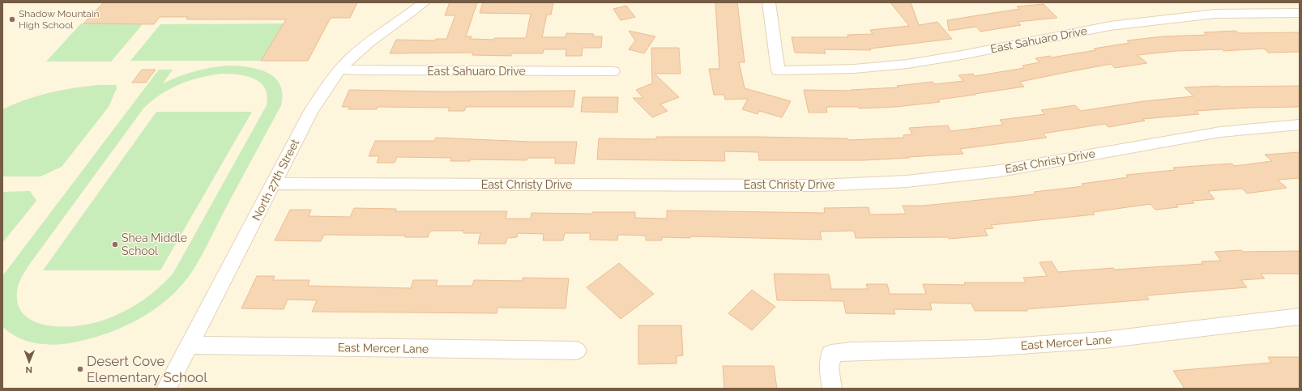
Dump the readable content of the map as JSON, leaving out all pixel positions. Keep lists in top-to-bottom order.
{
  "streets": {
    "street": [
      "East Sahuaro Drive",
      "East Christy Drive",
      "North 27th Street",
      "East Mercer Lane"
    ]
  },
  "crossings": [
    ["East Sahuaro Drive", "North 27th Street"],
    ["East Christy Drive", "North 27th Street"],
    ["North 27th Street", "East Mercer Lane"]
  ],
  "places": ["Shadow Mountain High School", "Shea Middle School", "Desert Cove Elementary School"],
  "north": "bottom"
}
